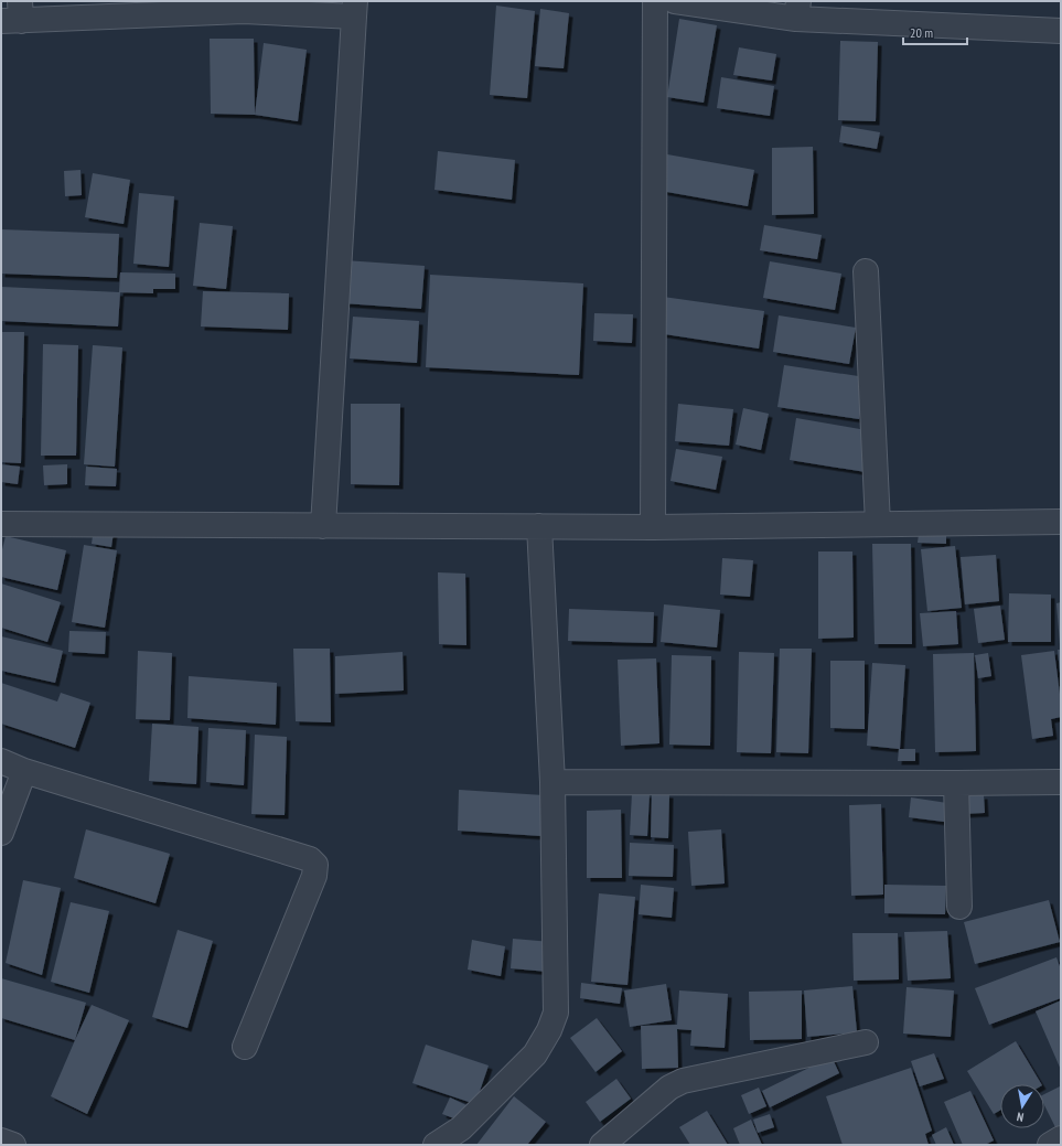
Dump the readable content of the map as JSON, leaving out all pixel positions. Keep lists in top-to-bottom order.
{
  "scale_bar": "20 m",
  "north": "bottom"
}
